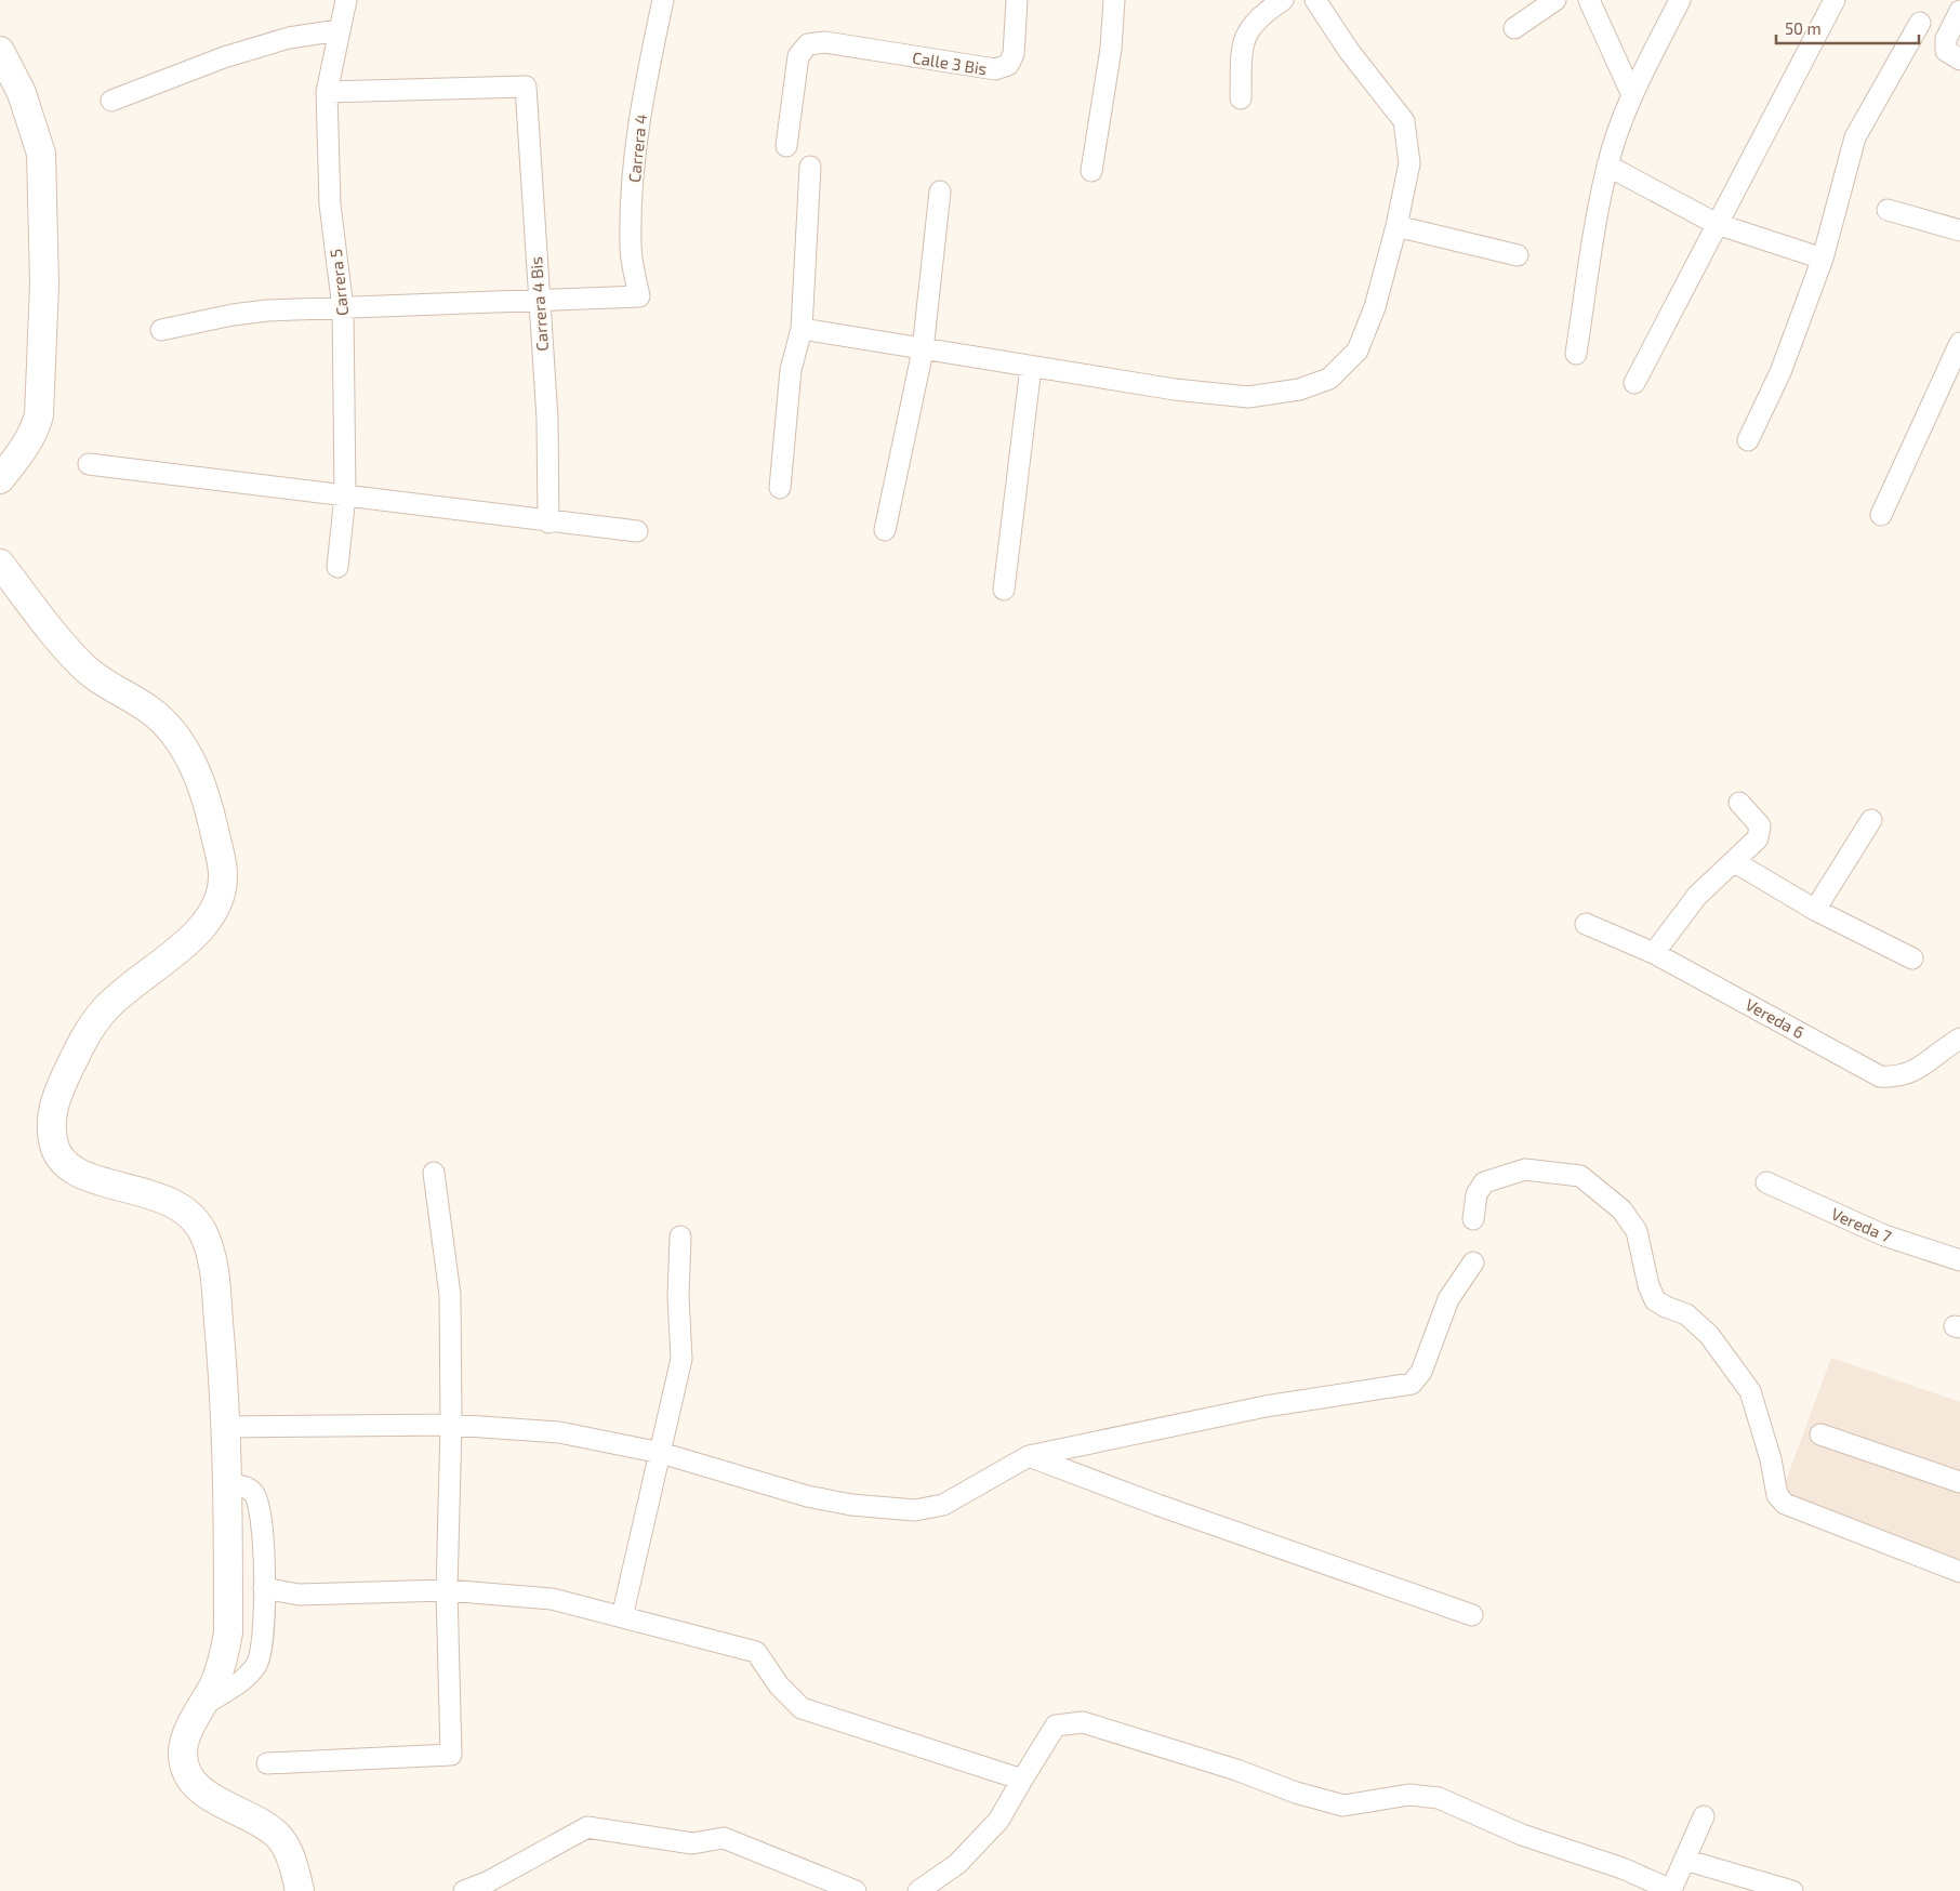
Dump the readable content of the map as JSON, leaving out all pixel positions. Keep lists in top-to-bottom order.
{
  "streets": {
    "street": [
      "Calle 3 Bis",
      "Carrera 4",
      "Carrera 5",
      "Carrera 4 Bis",
      "Vereda 6",
      "Vereda 7"
    ]
  },
  "crossings": [
    ["Carrera 4", "Carrera 4 Bis"],
    ["Carrera 5", "Carrera 4 Bis"]
  ],
  "scale_bar": "50 m"
}
